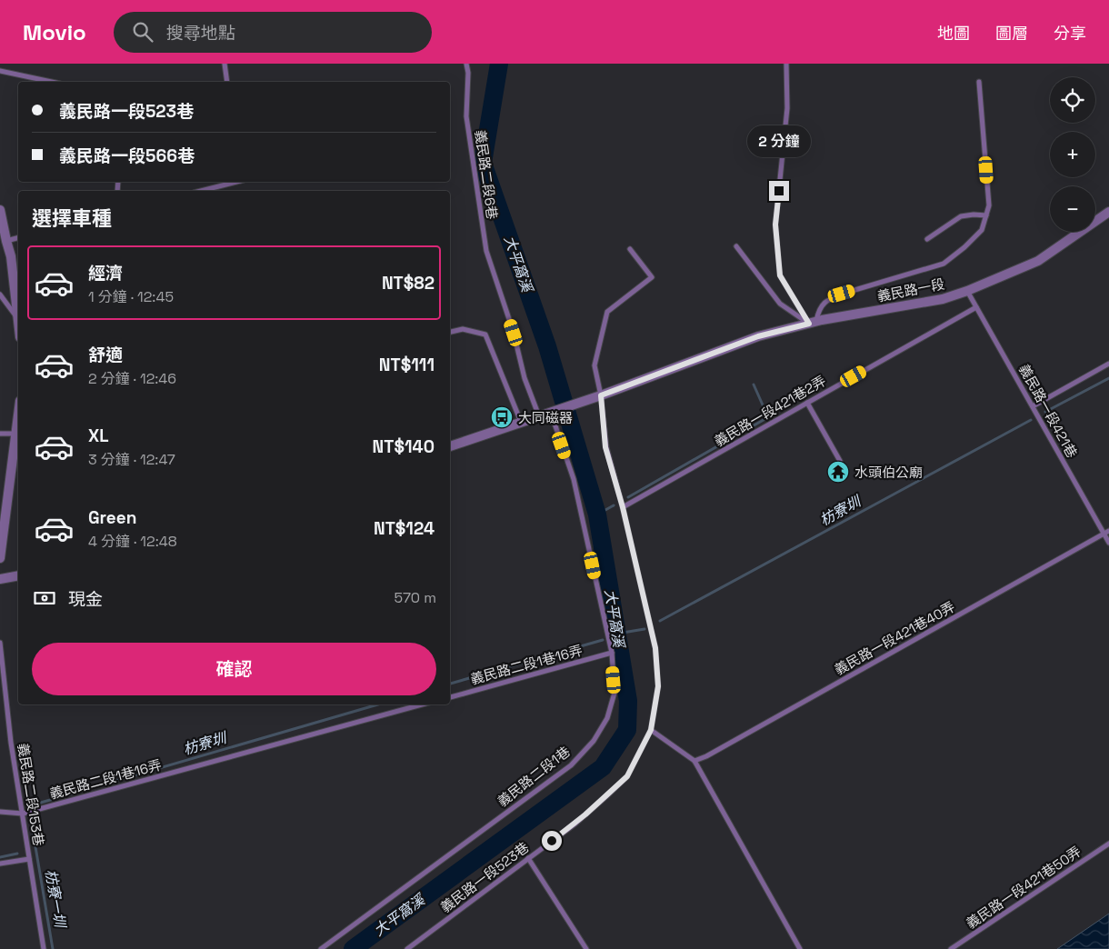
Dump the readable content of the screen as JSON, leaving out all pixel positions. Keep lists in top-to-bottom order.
{
  "streets": {
    "street": ["義民路一段"],
    "lane": [
      "義民路二段6巷",
      "義民路一段421巷2弄",
      "義民路一段421巷",
      "義民路一段421巷40弄",
      "義民路二段1巷16弄",
      "義民路二段1巷",
      "義民路二段153巷",
      "義民路一段523巷",
      "義民路一段421巷50弄"
    ]
  },
  "crossings": [
    ["義民路一段", "義民路一段421巷"],
    ["義民路一段", "義民路二段1巷"],
    ["義民路一段", "義民路一段523巷"],
    ["義民路一段421巷2弄", "義民路一段421巷"],
    ["義民路一段421巷2弄", "義民路一段523巷"],
    ["義民路一段421巷", "義民路一段421巷40弄"],
    ["義民路二段1巷16弄", "義民路二段1巷"],
    ["義民路二段1巷16弄", "義民路二段153巷"]
  ],
  "water": ["大平窩溪", "枋寮圳", "枋寮一圳"],
  "places": {
    "bus stop": ["大同磁器"],
    "temple": ["水頭伯公廟"]
  },
  "page": {
    "header": "Movio",
    "search": "搜尋地點",
    "nav": ["地圖", "圖層", "分享"],
    "map_buttons": ["+", "−"],
    "banner": ["義民路一段523巷", "義民路一段566巷"],
    "bubble": "2 分鐘",
    "heading": "選擇車種",
    "list": [
      {
        "name": "經濟",
        "note": "1 分鐘 · 12:45",
        "value": "NT$82"
      },
      {
        "name": "舒適",
        "note": "2 分鐘 · 12:46",
        "value": "NT$111"
      },
      {
        "name": "XL",
        "note": "3 分鐘 · 12:47",
        "value": "NT$140"
      },
      {
        "name": "Green",
        "note": "4 分鐘 · 12:48",
        "value": "NT$124"
      }
    ],
    "pay": ["現金", "570 m"],
    "buttons": "確認"
  }
}
